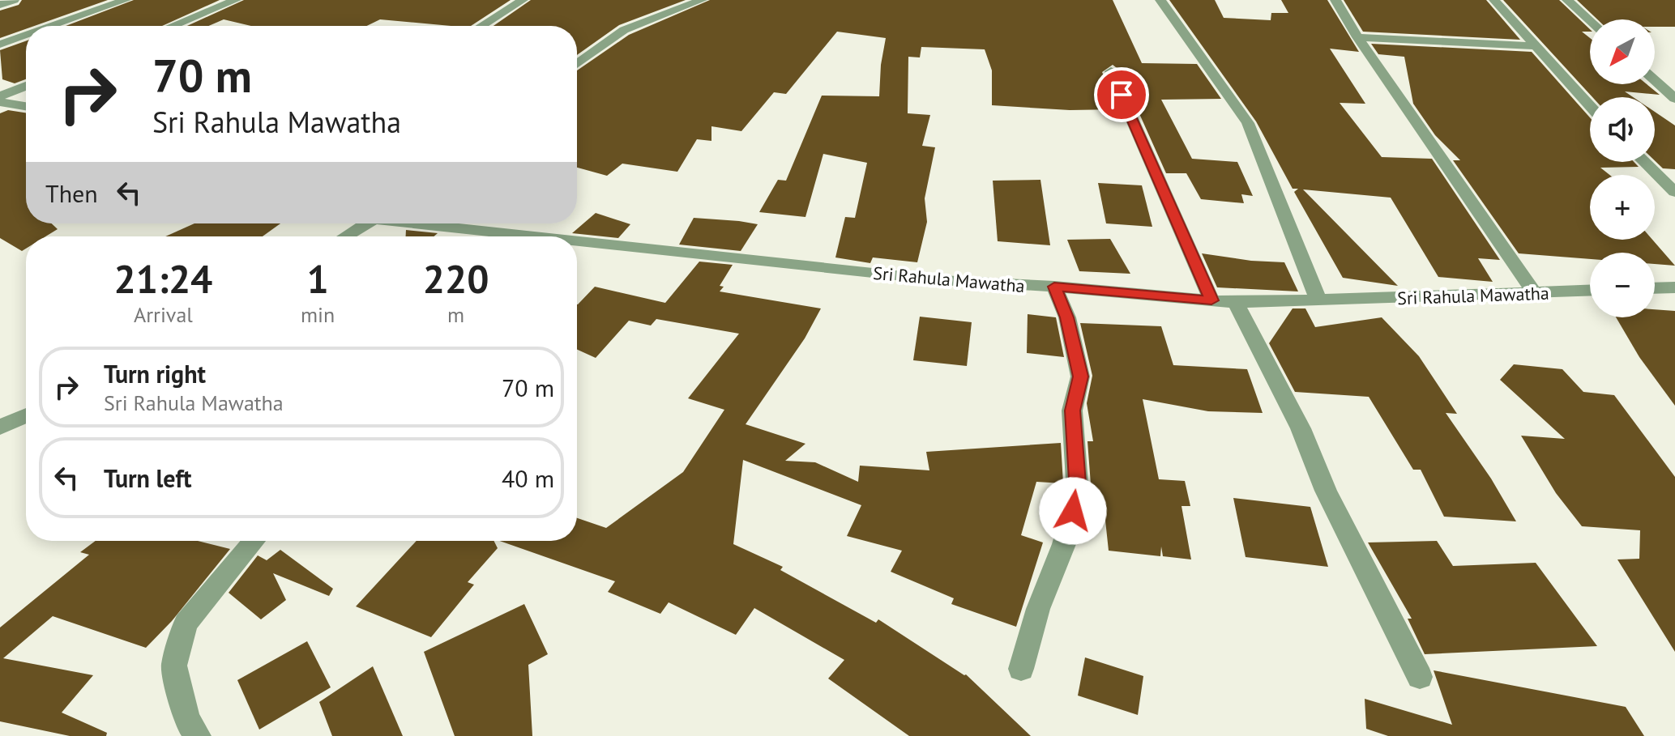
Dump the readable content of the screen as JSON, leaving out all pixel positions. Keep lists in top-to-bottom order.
{
  "streets": {
    "street": ["Sri Rahula Mawatha"]
  },
  "north": "bottom left",
  "page": {
    "map_buttons": ["+", "−"],
    "turn": ["70 m", "Sri Rahula Mawatha"],
    "then": "Then",
    "eta": [
      "21:24",
      "Arrival",
      "1",
      "min",
      "220",
      "m"
    ],
    "list": [
      {
        "name": "Turn right",
        "note": "Sri Rahula Mawatha",
        "value": "70 m"
      },
      {
        "name": "Turn left",
        "value": "40 m"
      }
    ]
  }
}
